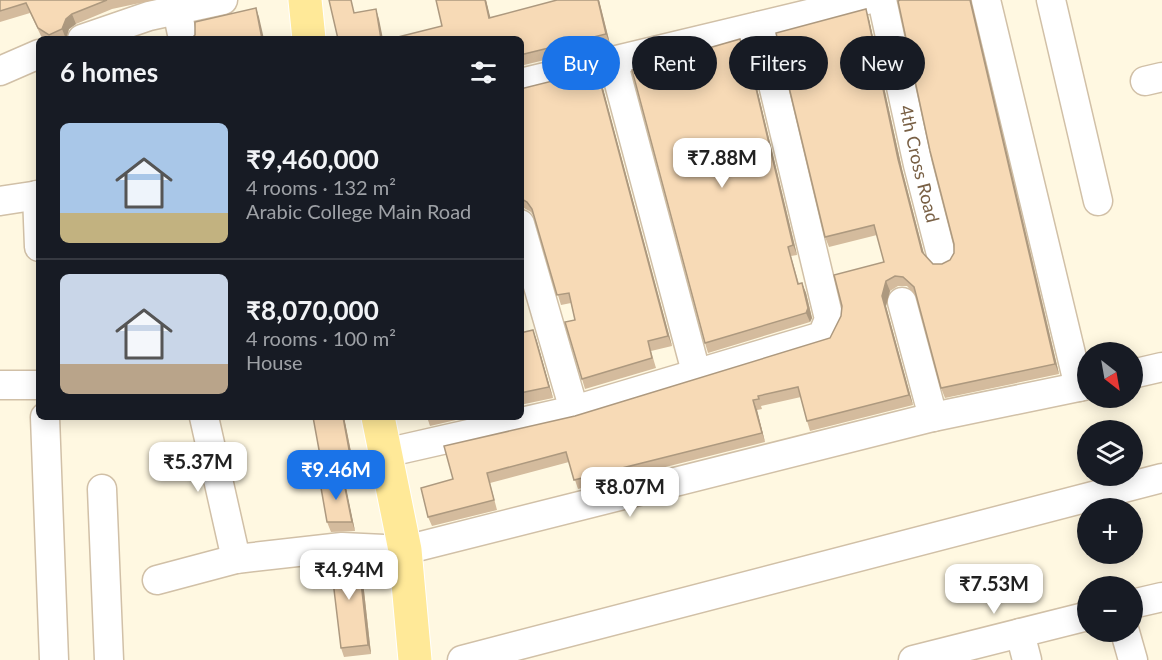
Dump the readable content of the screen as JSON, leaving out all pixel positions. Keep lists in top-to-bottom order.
{
  "streets": {
    "street": ["4th Cross Road"]
  },
  "north": "bottom right",
  "page": {
    "chip": [
      "Buy",
      "Rent",
      "Filters",
      "New"
    ],
    "heading": "6 homes",
    "list": [
      {
        "name": "₹9,460,000",
        "note": "4 rooms · 132 m² · Arabic College Main Road"
      },
      {
        "name": "₹8,070,000",
        "note": "4 rooms · 100 m² · House"
      }
    ],
    "price": [
      "₹7.88M",
      "₹5.37M",
      "₹9.46M",
      "₹8.07M",
      "₹4.94M",
      "₹7.53M"
    ],
    "map_buttons": ["+", "−"]
  }
}
